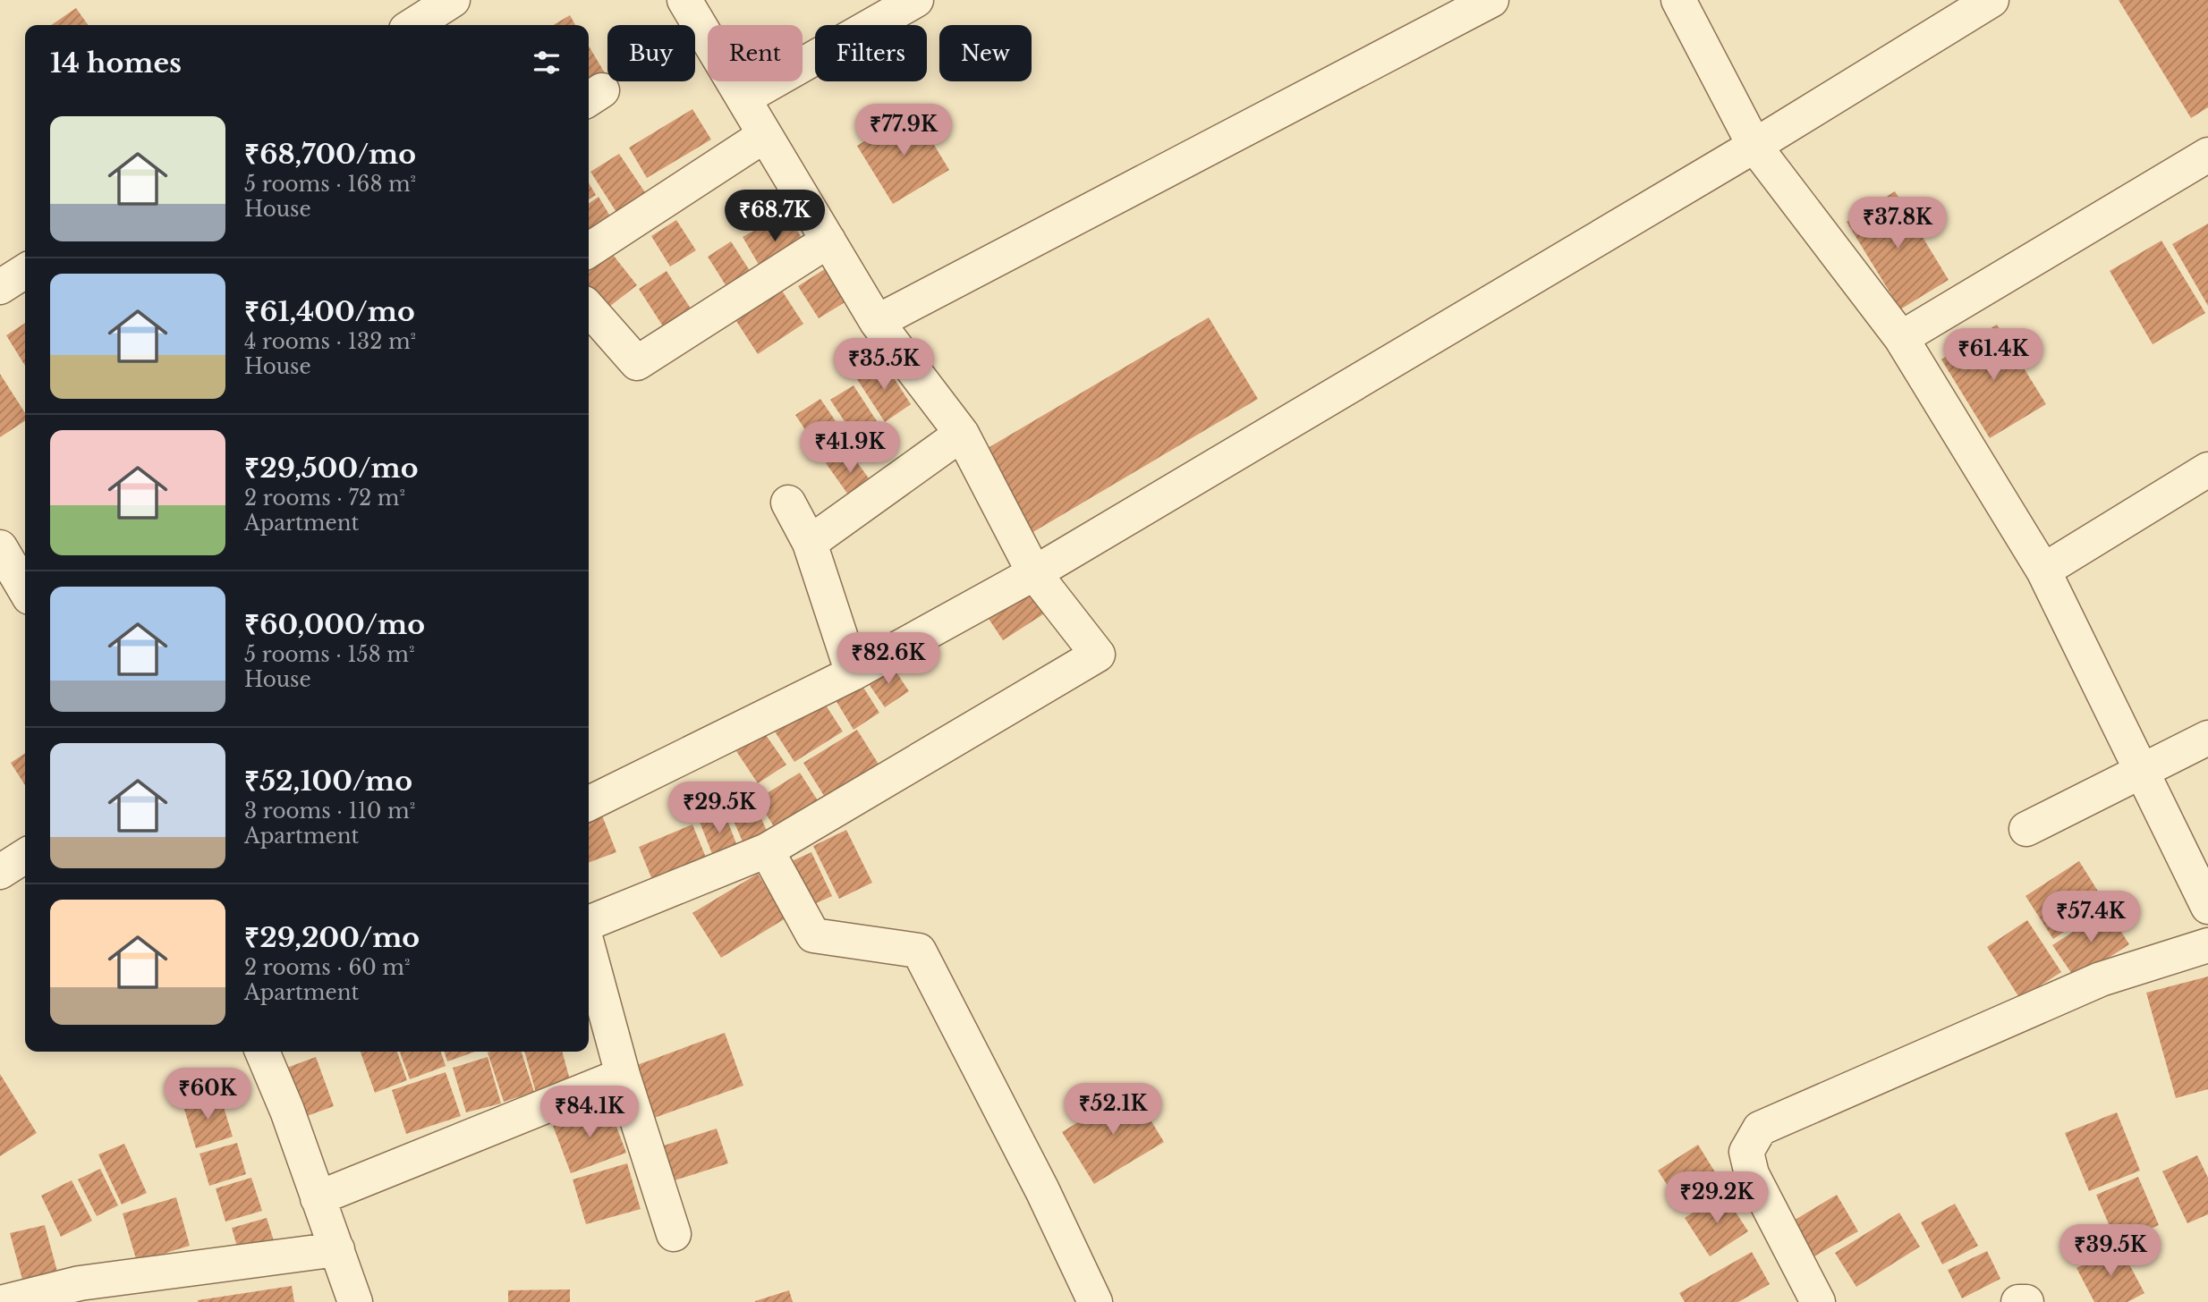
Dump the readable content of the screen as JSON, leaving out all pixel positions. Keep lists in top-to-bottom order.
{
  "page": {
    "chip": [
      "Buy",
      "Rent",
      "Filters",
      "New"
    ],
    "heading": "14 homes",
    "list": [
      {
        "name": "₹68,700/mo",
        "note": "5 rooms · 168 m² · House"
      },
      {
        "name": "₹61,400/mo",
        "note": "4 rooms · 132 m² · House"
      },
      {
        "name": "₹29,500/mo",
        "note": "2 rooms · 72 m² · Apartment"
      },
      {
        "name": "₹60,000/mo",
        "note": "5 rooms · 158 m² · House"
      },
      {
        "name": "₹52,100/mo",
        "note": "3 rooms · 110 m² · Apartment"
      },
      {
        "name": "₹29,200/mo",
        "note": "2 rooms · 60 m² · Apartment"
      }
    ],
    "price": [
      "₹77.9K",
      "₹68.7K",
      "₹37.8K",
      "₹61.4K",
      "₹35.5K",
      "₹41.9K",
      "₹82.6K",
      "₹29.5K",
      "₹57.4K",
      "₹60K",
      "₹52.1K",
      "₹84.1K",
      "₹29.2K",
      "₹39.5K"
    ]
  }
}
